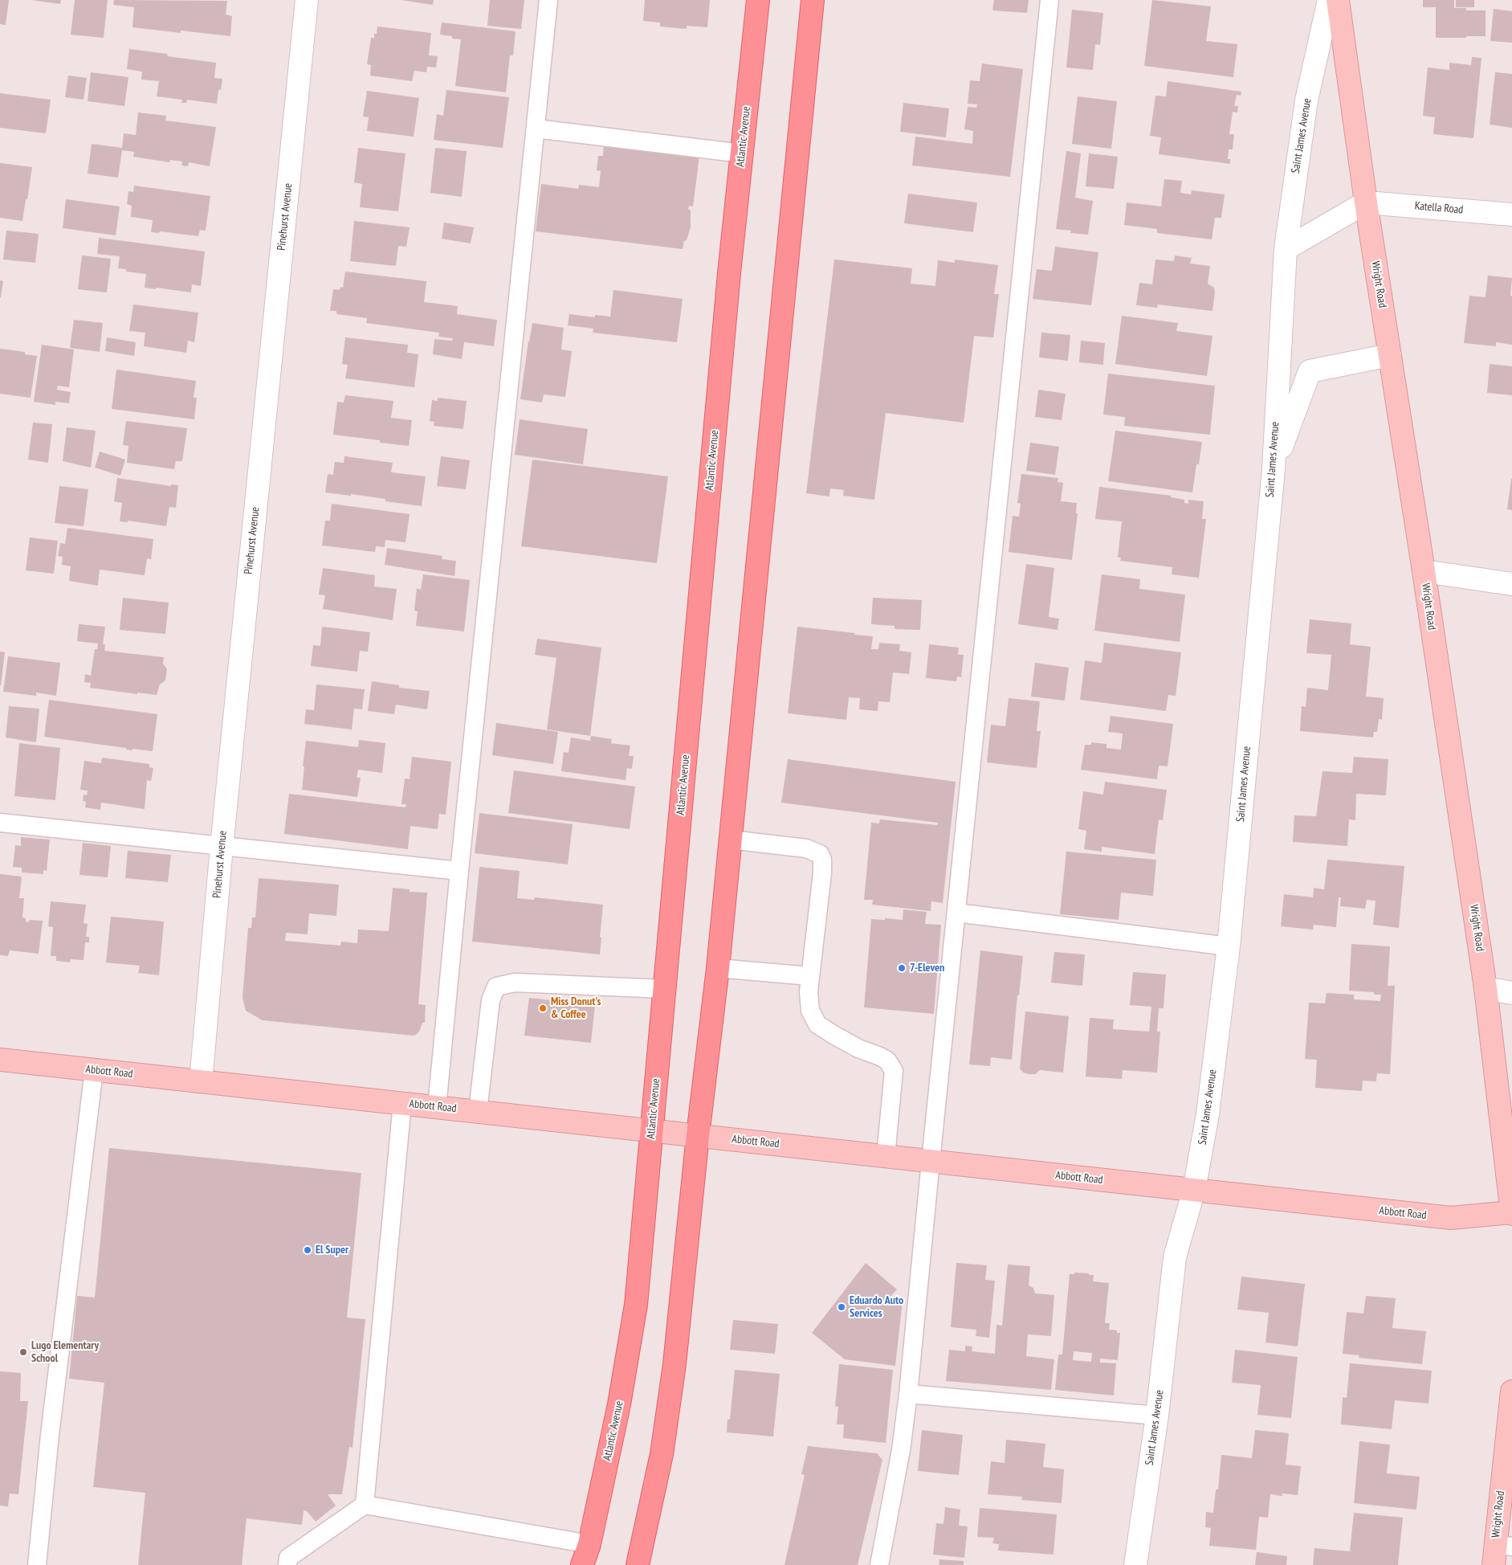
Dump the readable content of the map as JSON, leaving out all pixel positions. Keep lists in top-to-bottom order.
{
  "streets": {
    "main road": ["Atlantic Avenue"],
    "street": [
      "Saint James Avenue",
      "Katella Road",
      "Pinehurst Avenue",
      "Wright Road",
      "Abbott Road"
    ]
  },
  "crossings": [
    ["Saint James Avenue", "Abbott Road"],
    ["Atlantic Avenue", "Abbott Road"],
    ["Katella Road", "Wright Road"],
    ["Pinehurst Avenue", "Abbott Road"],
    ["Wright Road", "Abbott Road"]
  ],
  "places": [
    "7-Eleven",
    "Miss Donut's & Coffee",
    "El Super",
    "Eduardo Auto Services",
    "Lugo Elementary School"
  ]
}
